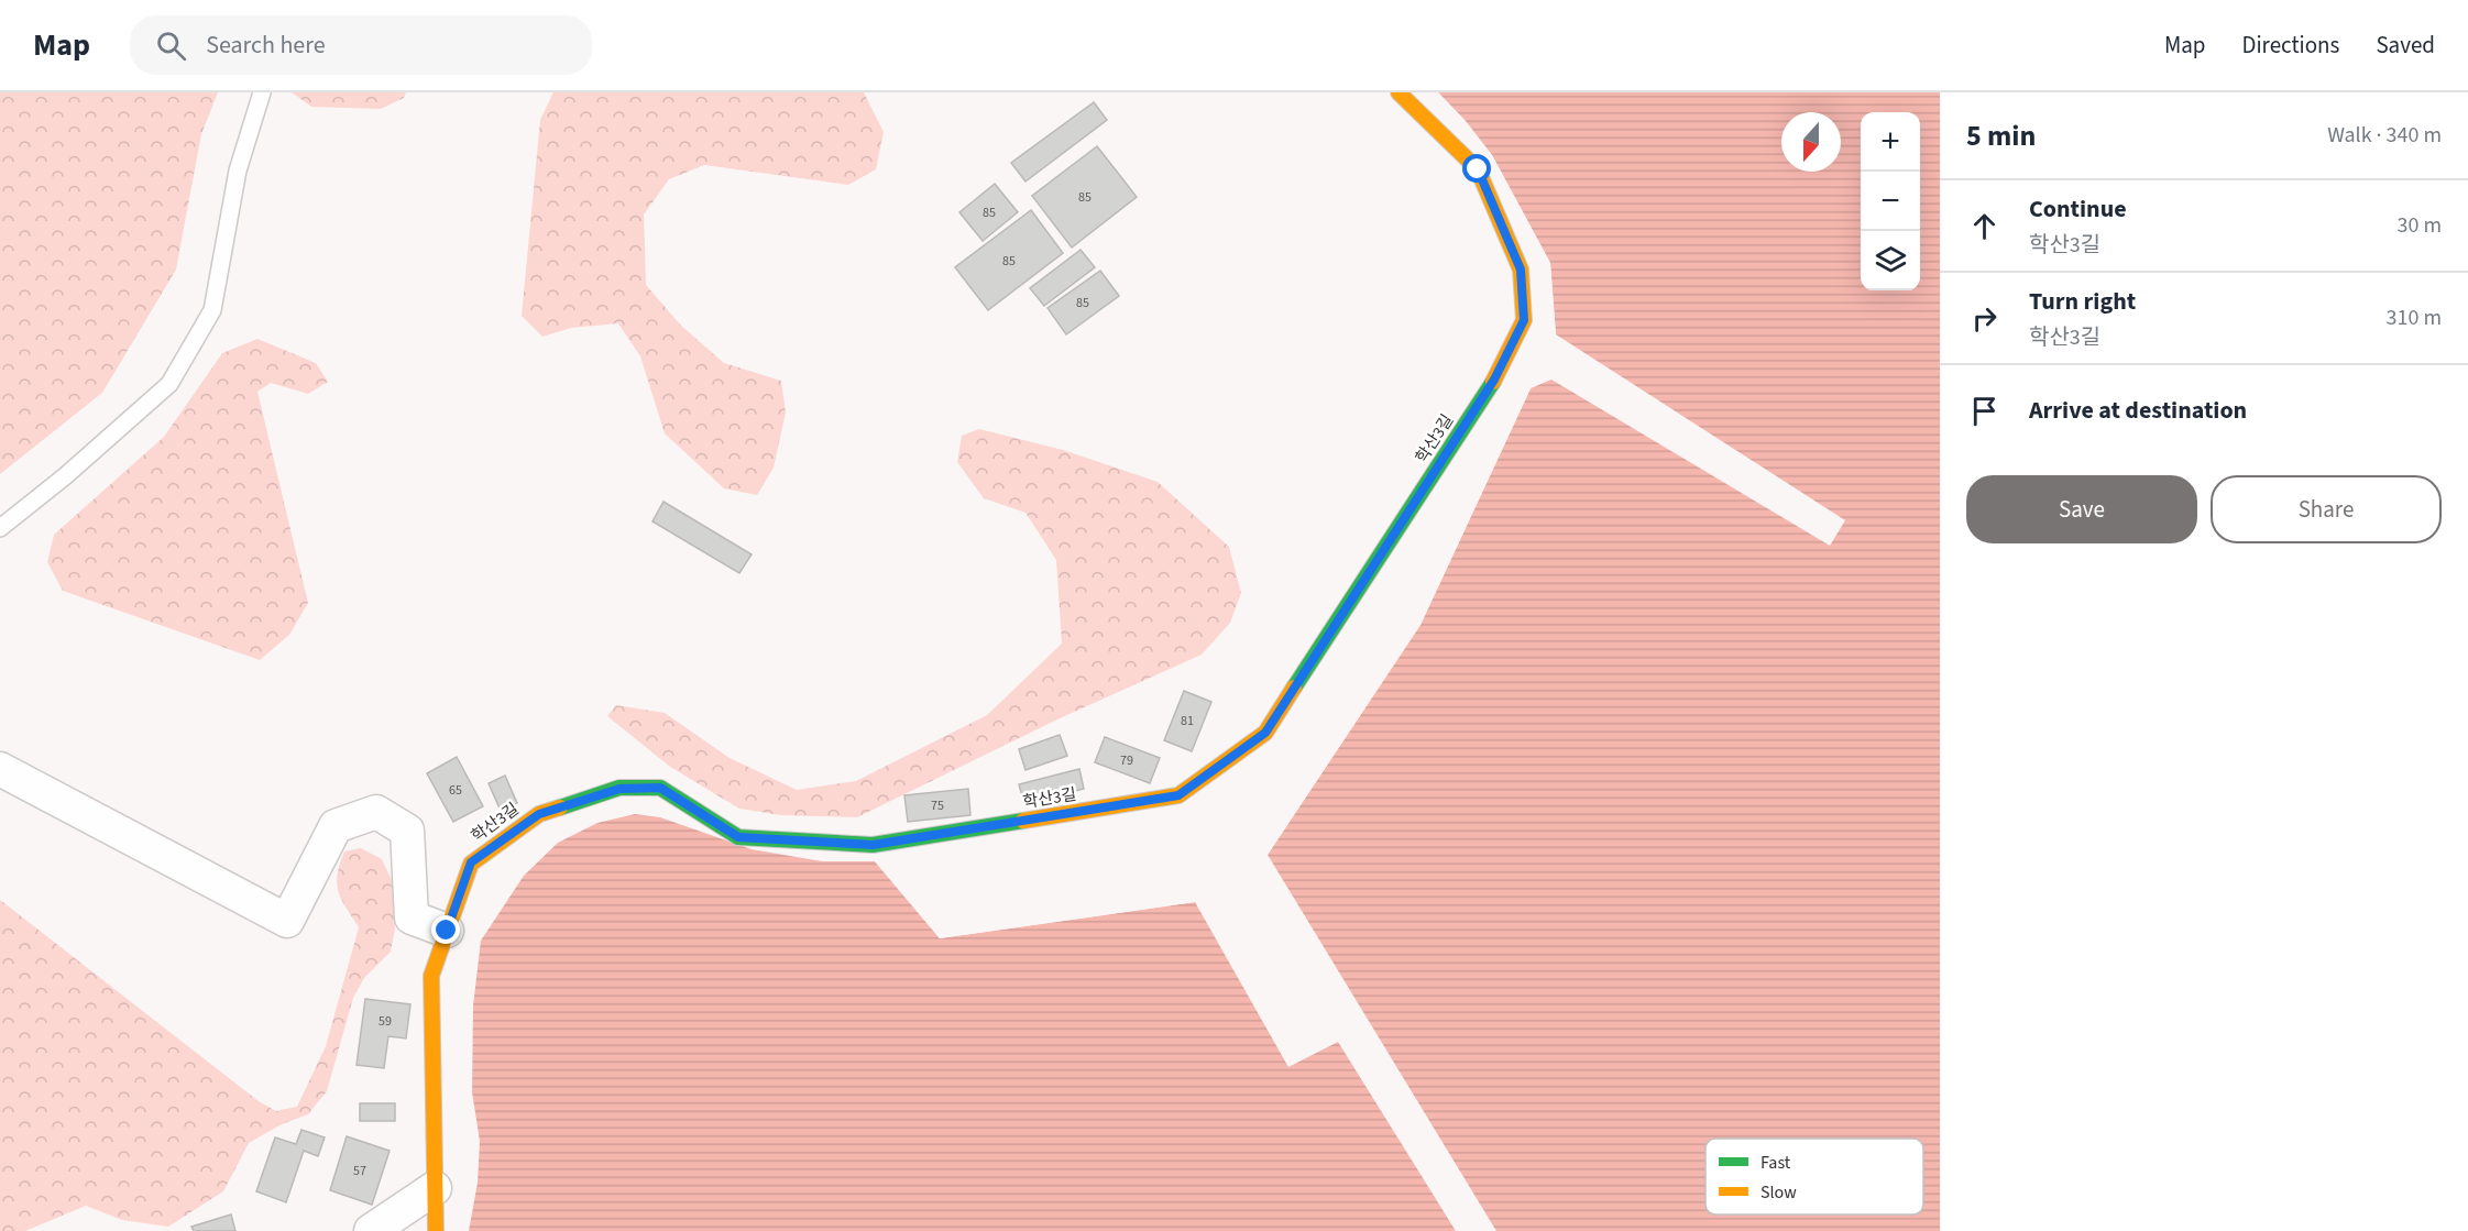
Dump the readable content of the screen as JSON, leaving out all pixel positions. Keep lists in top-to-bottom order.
{
  "streets": {
    "street": ["학산3길"]
  },
  "house_numbers": [
    "85",
    "85",
    "85",
    "85",
    "81",
    "79",
    "65",
    "75",
    "59",
    "57"
  ],
  "legend": ["Fast", "Slow"],
  "north": "bottom",
  "page": {
    "header": "Map",
    "search": "Search here",
    "nav": ["Map", "Directions", "Saved"],
    "heading": ["5 min", "Walk · 340 m"],
    "map_buttons": ["+", "−"],
    "list": [
      ["Continue", "학산3길", "30 m"],
      ["Turn right", "학산3길", "310 m"],
      "Arrive at destination"
    ],
    "buttons": ["Save", "Share"]
  }
}
